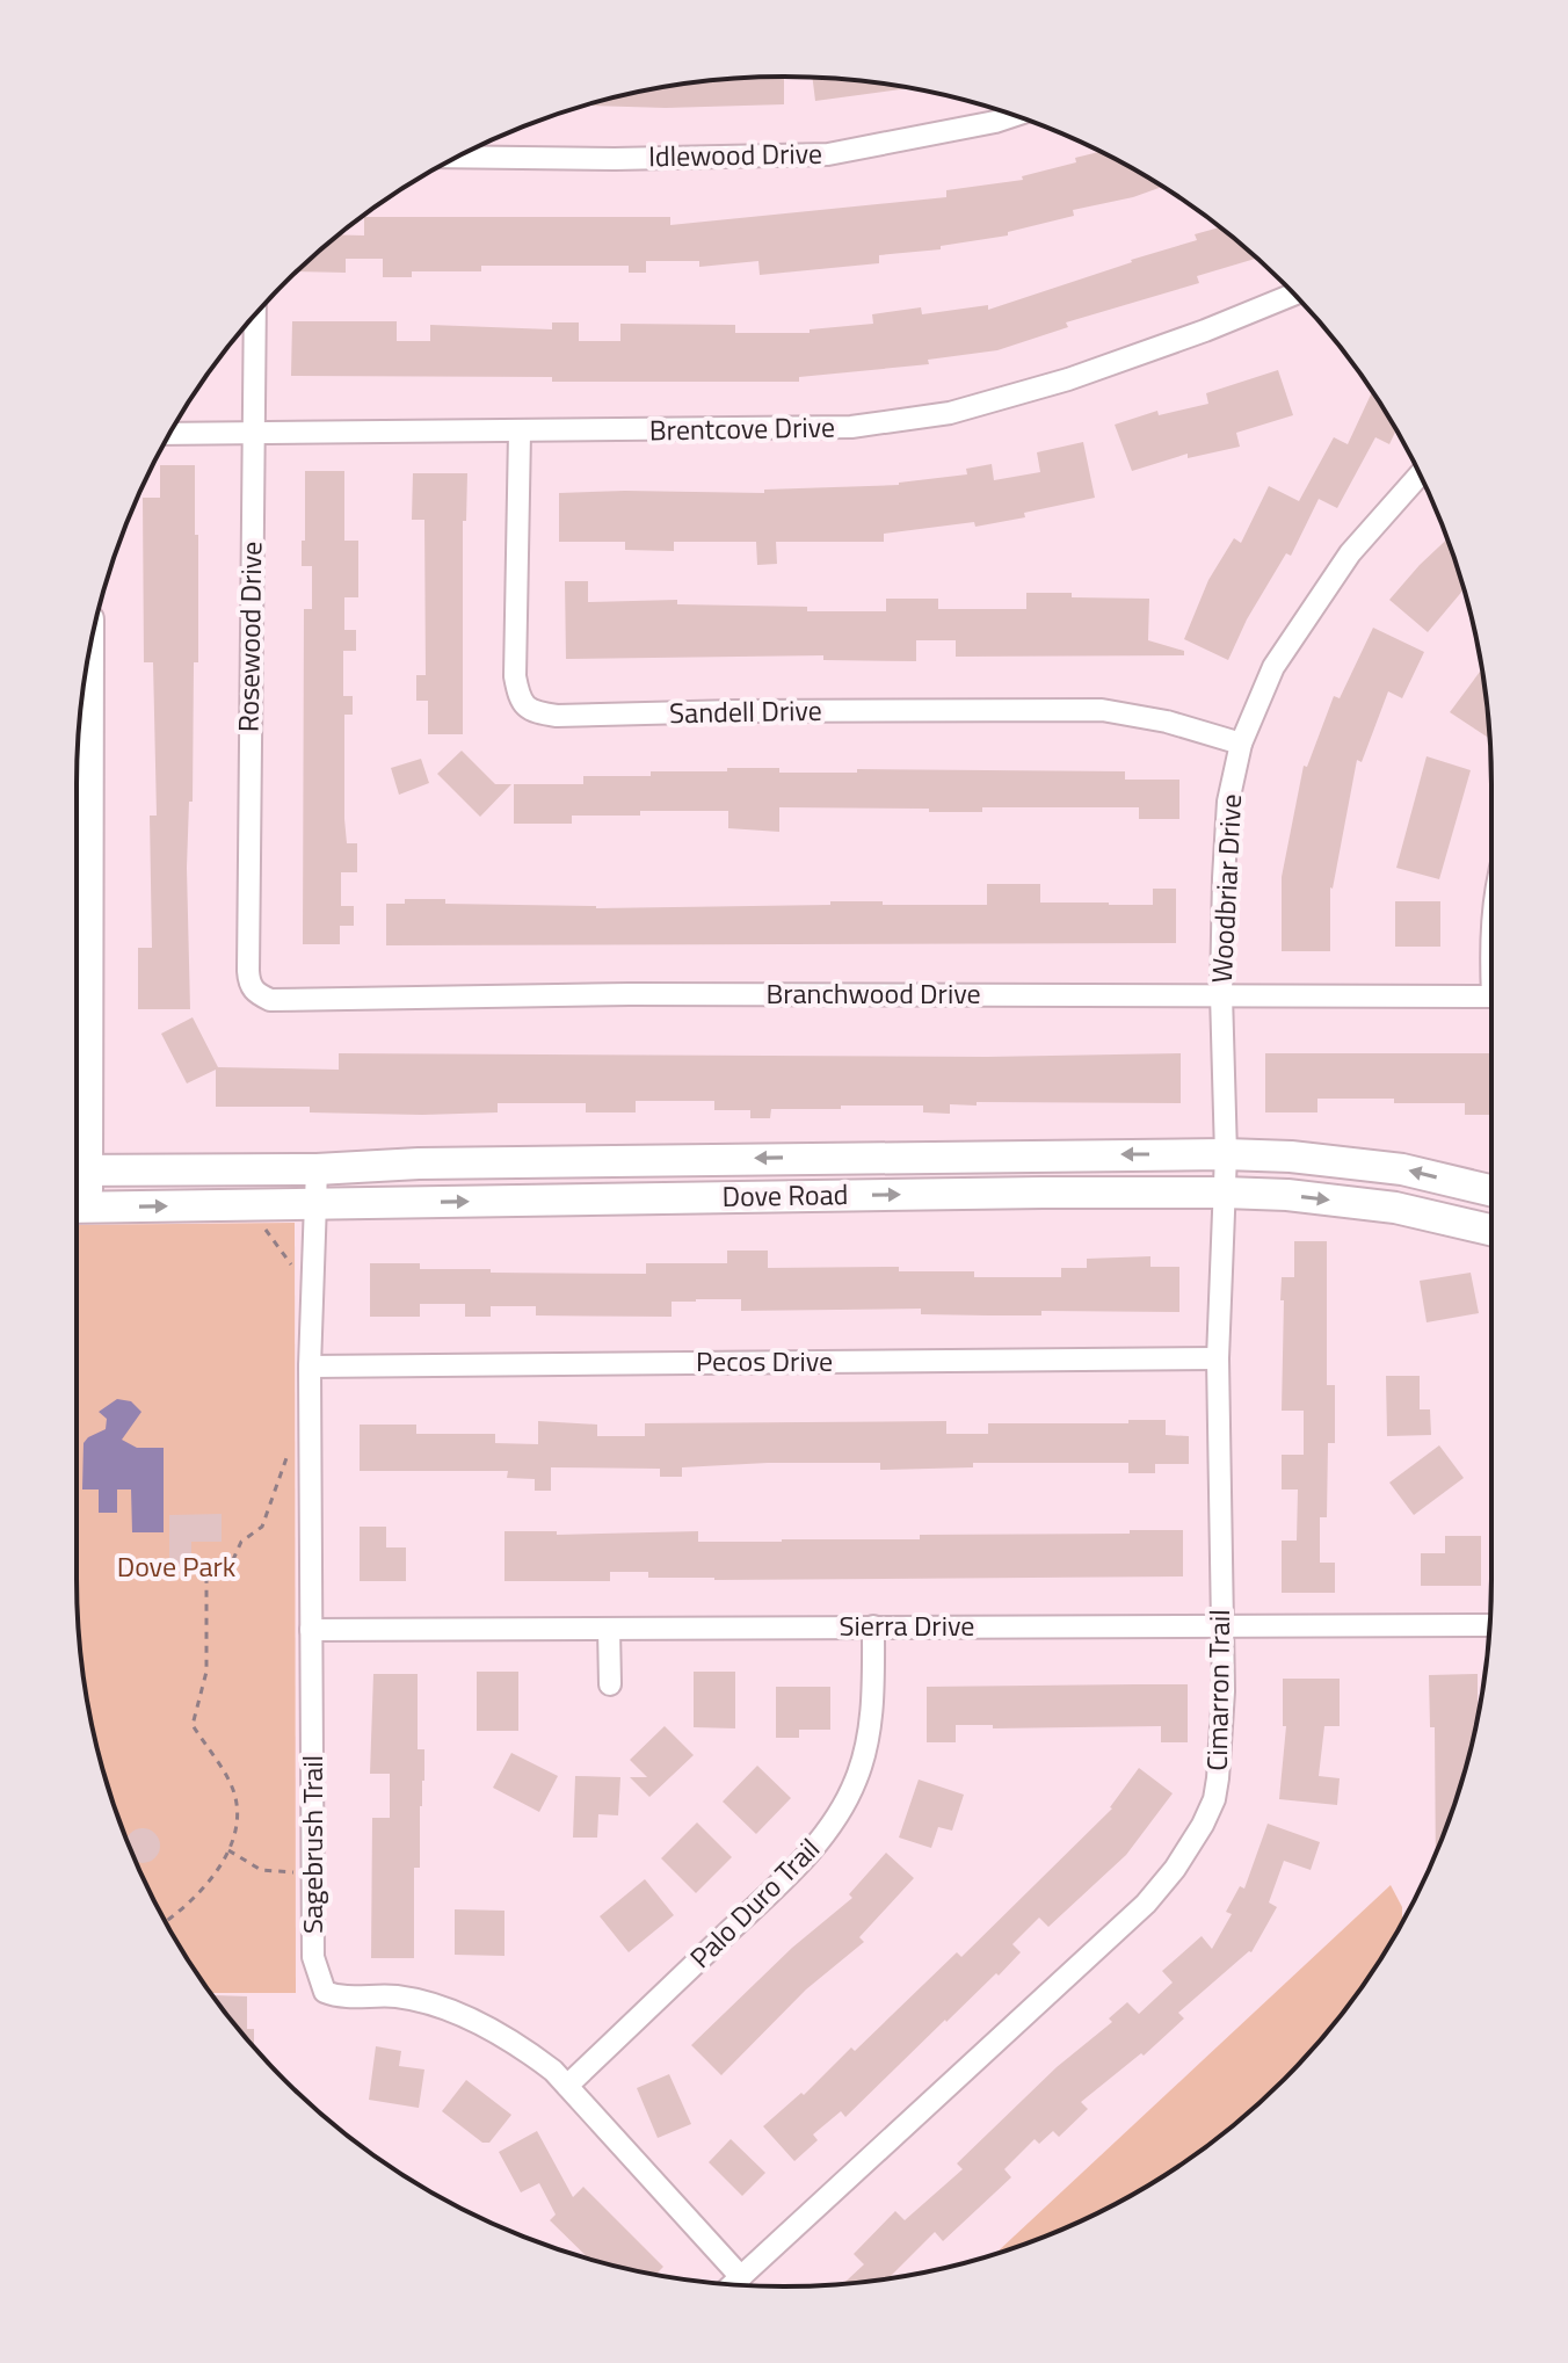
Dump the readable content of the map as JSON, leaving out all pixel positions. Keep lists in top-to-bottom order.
{
  "streets": {
    "main road": ["Dove Road"],
    "street": [
      "Idlewood Drive",
      "Brentcove Drive",
      "Rosewood Drive",
      "Sandell Drive",
      "Woodbriar Drive",
      "Branchwood Drive",
      "Pecos Drive",
      "Sierra Drive",
      "Cimarron Trail",
      "Sagebrush Trail",
      "Palo Duro Trail"
    ]
  },
  "crossings": [
    ["Brentcove Drive", "Rosewood Drive"],
    ["Brentcove Drive", "Sandell Drive"],
    ["Rosewood Drive", "Branchwood Drive"],
    ["Sandell Drive", "Woodbriar Drive"],
    ["Woodbriar Drive", "Branchwood Drive"],
    ["Woodbriar Drive", "Dove Road"],
    ["Woodbriar Drive", "Cimarron Trail"],
    ["Dove Road", "Cimarron Trail"],
    ["Dove Road", "Sagebrush Trail"],
    ["Pecos Drive", "Cimarron Trail"],
    ["Pecos Drive", "Sagebrush Trail"],
    ["Sierra Drive", "Cimarron Trail"],
    ["Sierra Drive", "Sagebrush Trail"],
    ["Sierra Drive", "Palo Duro Trail"],
    ["Cimarron Trail", "Sagebrush Trail"],
    ["Sagebrush Trail", "Palo Duro Trail"]
  ],
  "parks": ["Dove Park"]
}
